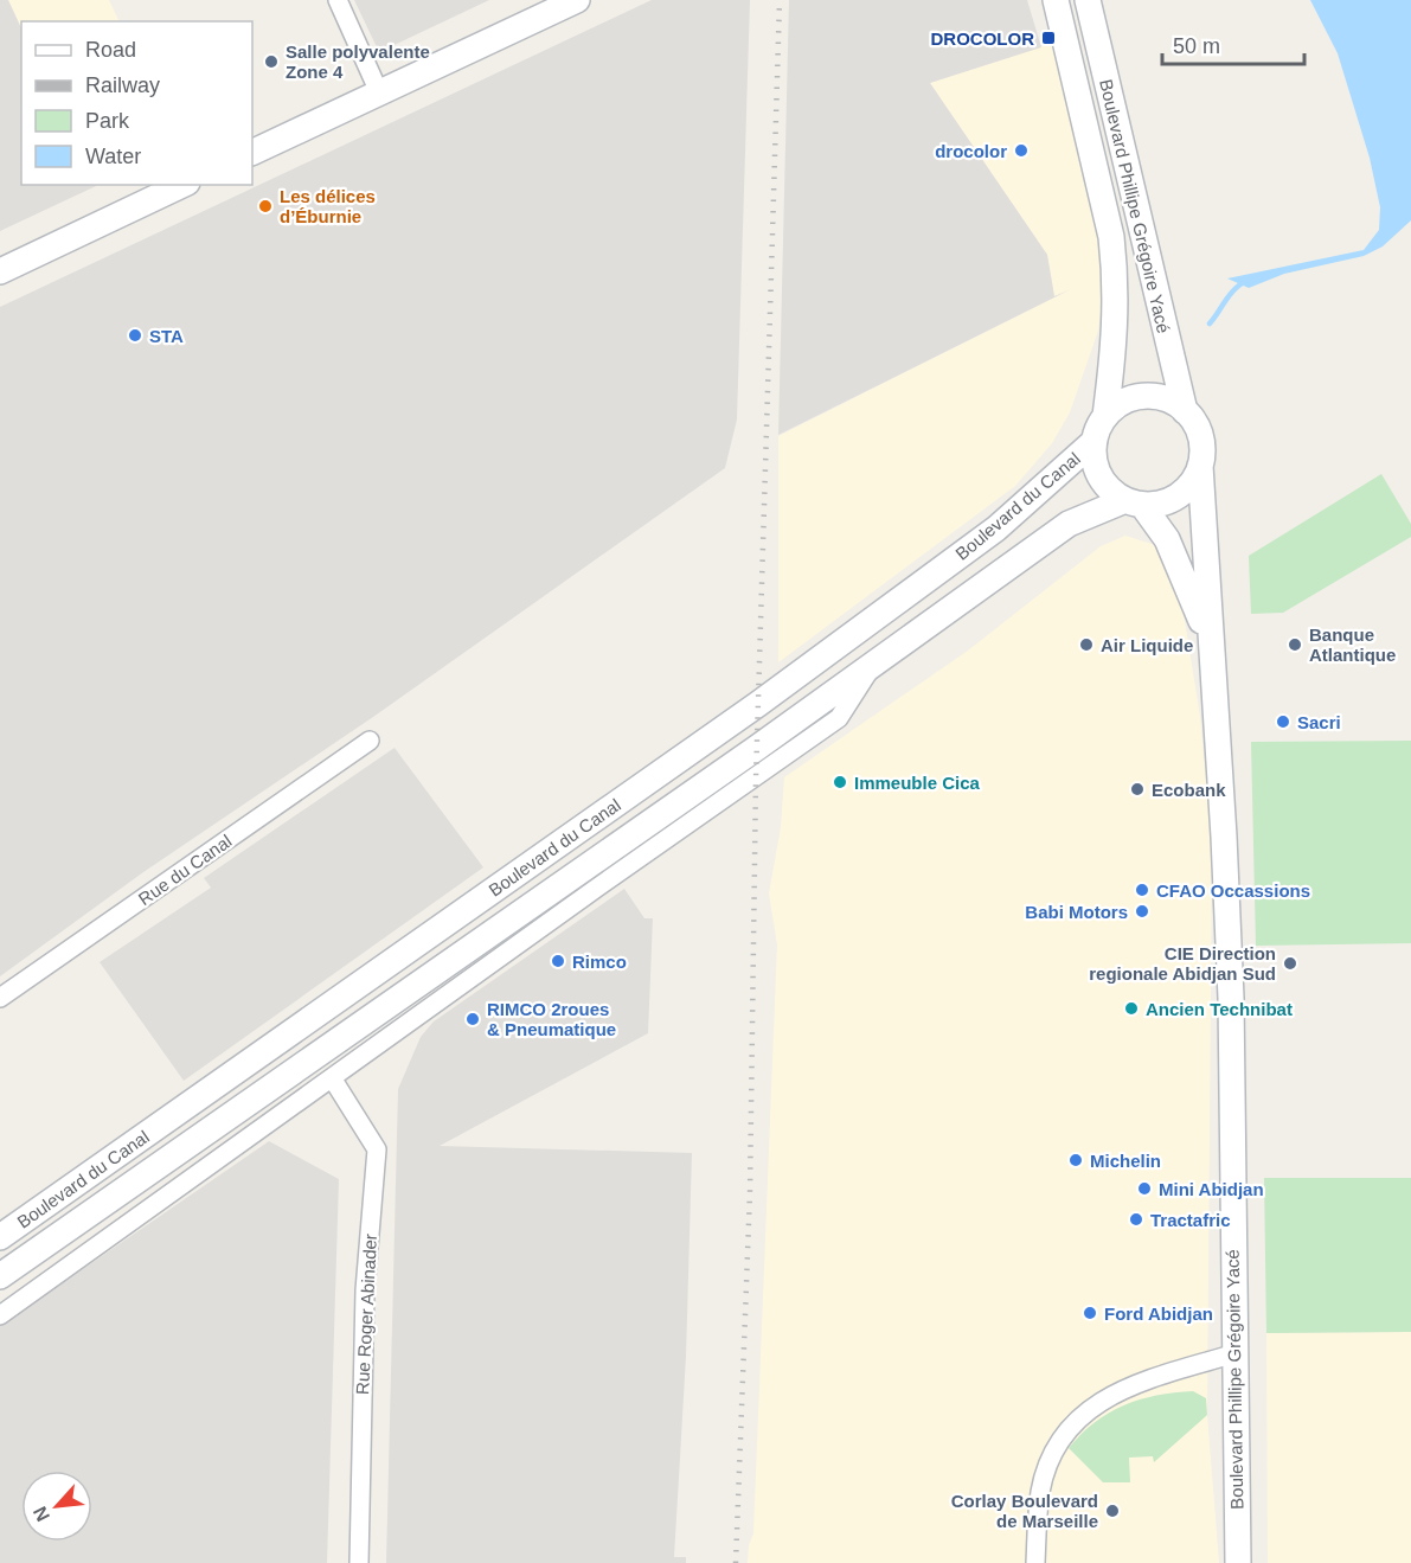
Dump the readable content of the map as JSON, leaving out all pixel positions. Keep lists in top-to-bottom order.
{
  "streets": {
    "main road": ["Boulevard Phillipe Grégoire Yacé", "Boulevard du Canal"],
    "street": ["Rue du Canal", "Rue Roger Abinader"]
  },
  "crossings": [
    ["Boulevard Phillipe Grégoire Yacé", "Boulevard du Canal"],
    ["Boulevard du Canal", "Rue Roger Abinader"]
  ],
  "places": {
    "transit": ["DROCOLOR"],
    "other": [
      "Salle polyvalente Zone 4",
      "drocolor",
      "Les délices d’Éburnie",
      "STA",
      "Air Liquide",
      "Banque Atlantique",
      "Sacri",
      "Immeuble Cica",
      "Ecobank",
      "CFAO Occassions",
      "Babi Motors",
      "Rimco",
      "CIE Direction regionale Abidjan Sud",
      "Ancien Technibat",
      "RIMCO 2roues & Pneumatique",
      "Michelin",
      "Mini Abidjan",
      "Tractafric",
      "Ford Abidjan",
      "Corlay Boulevard de Marseille"
    ]
  },
  "legend": [
    "Road",
    "Railway",
    "Park",
    "Water"
  ],
  "scale_bar": "50 m",
  "north": "bottom left"
}
